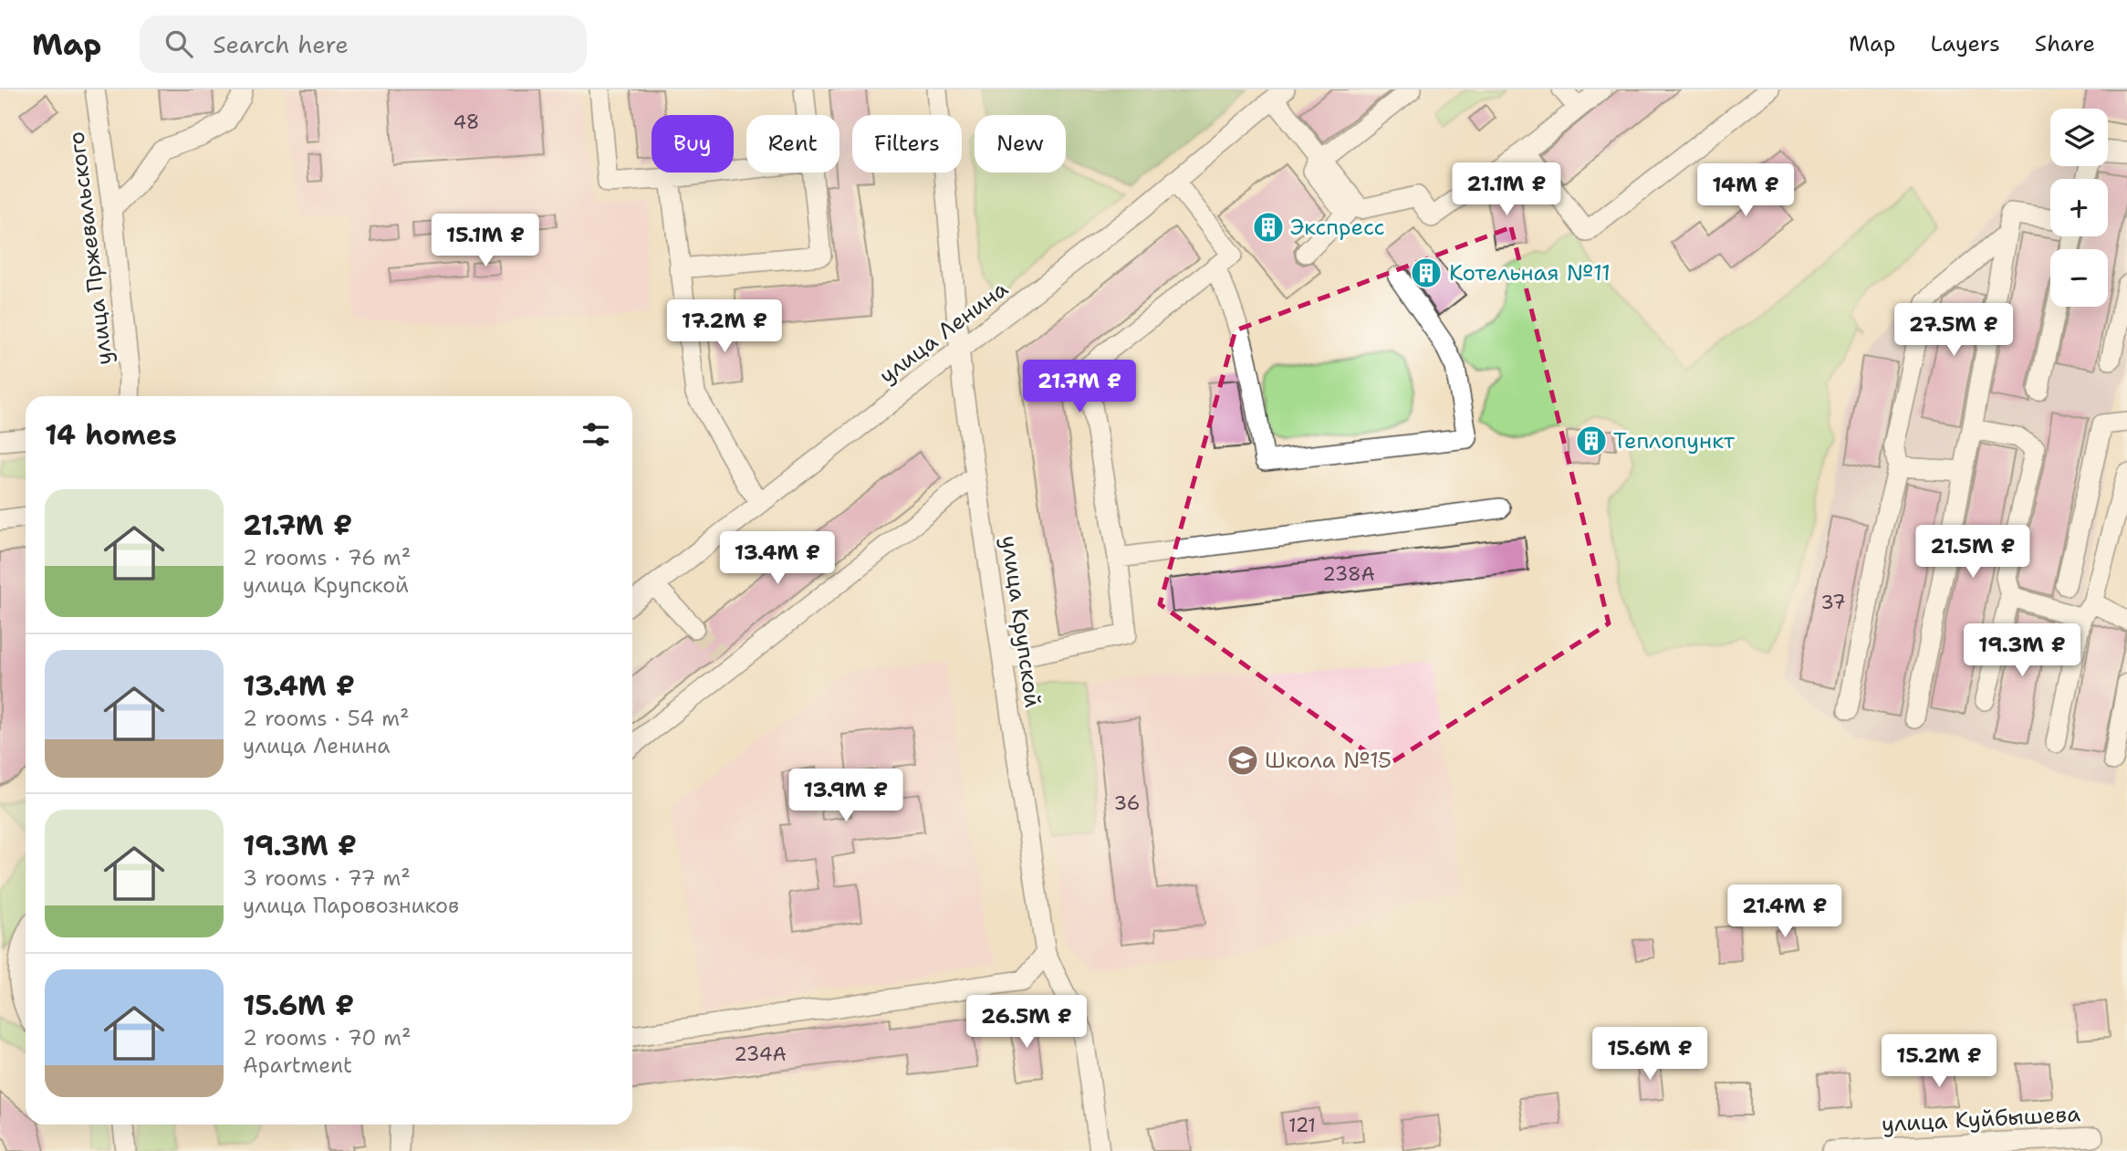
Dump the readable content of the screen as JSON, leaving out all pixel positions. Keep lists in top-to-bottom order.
{
  "streets": {
    "street": [
      "улица Пржевальского",
      "улица Ленина",
      "улица Крупской",
      "улица Куйбышева"
    ]
  },
  "crossings": [
    ["улица Ленина", "улица Крупской"]
  ],
  "places": {
    "building": ["Экспресс", "Котельная №11", "Теплопункт"],
    "school or university": ["Школа №15"]
  },
  "house_numbers": [
    "48",
    "238А",
    "37",
    "36",
    "234А",
    "121"
  ],
  "page": {
    "header": "Map",
    "search": "Search here",
    "nav": ["Map", "Layers", "Share"],
    "map_buttons": ["+", "−"],
    "chip": [
      "Buy",
      "Rent",
      "Filters",
      "New"
    ],
    "price": [
      "21.1M ₽",
      "14M ₽",
      "15.1M ₽",
      "17.2M ₽",
      "27.5M ₽",
      "21.7M ₽",
      "21.5M ₽",
      "13.4M ₽",
      "19.3M ₽",
      "13.9M ₽",
      "21.4M ₽",
      "26.5M ₽",
      "15.6M ₽",
      "15.2M ₽"
    ],
    "heading": "14 homes",
    "list": [
      {
        "name": "21.7M ₽",
        "note": "2 rooms · 76 m² · улица Крупской"
      },
      {
        "name": "13.4M ₽",
        "note": "2 rooms · 54 m² · улица Ленина"
      },
      {
        "name": "19.3M ₽",
        "note": "3 rooms · 77 m² · улица Паровозников"
      },
      {
        "name": "15.6M ₽",
        "note": "2 rooms · 70 m² · Apartment"
      }
    ]
  }
}
